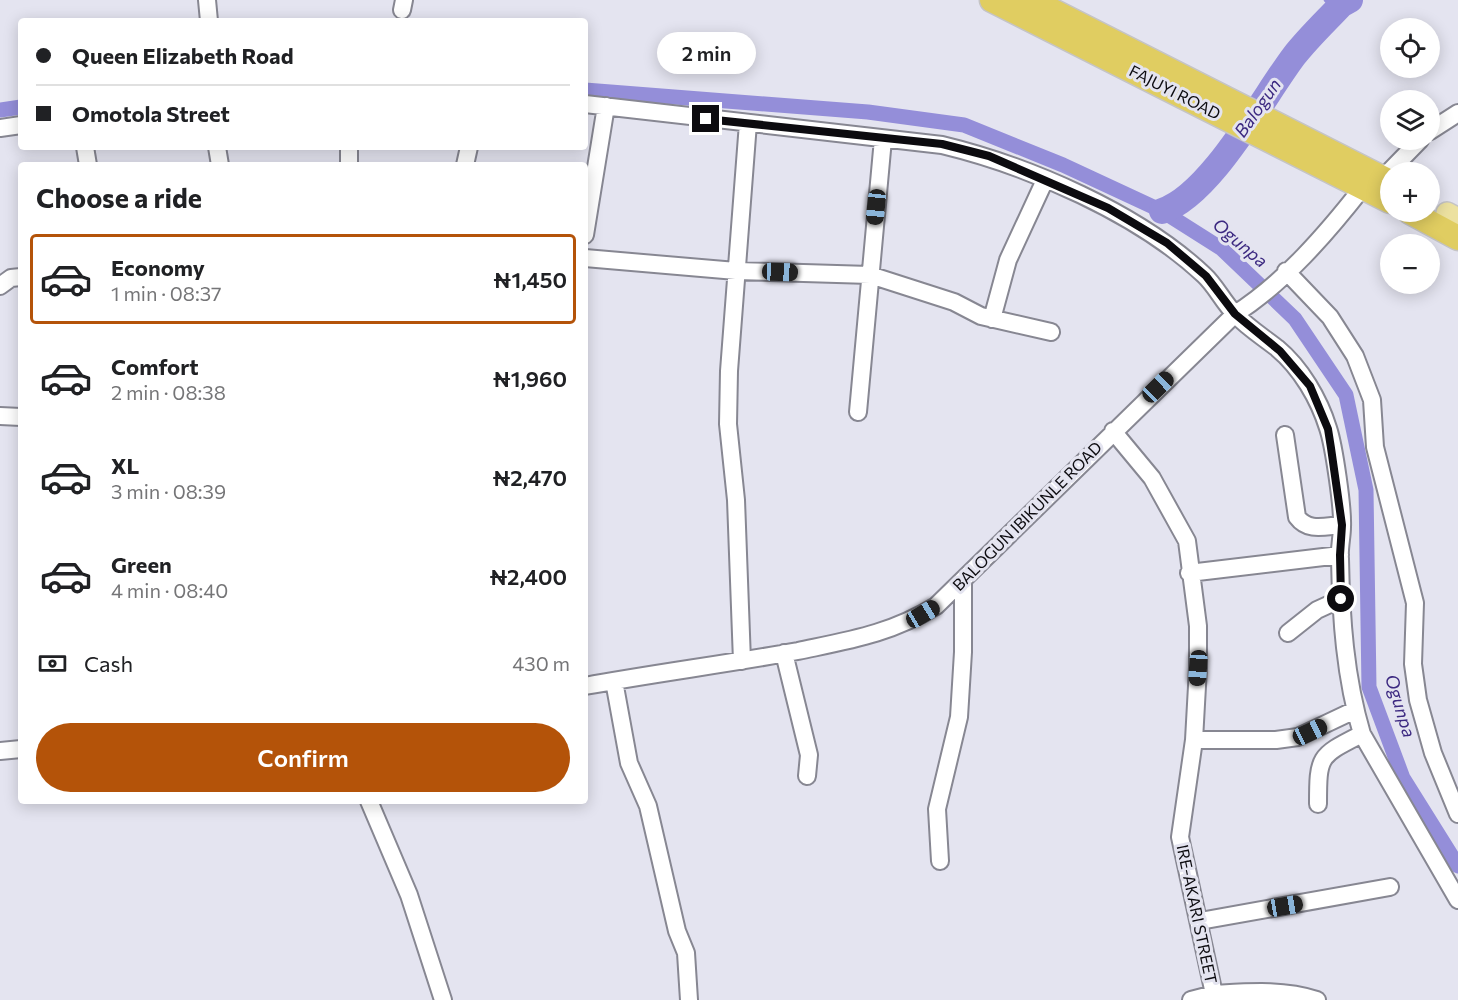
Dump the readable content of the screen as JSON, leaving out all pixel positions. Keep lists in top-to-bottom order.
{
  "streets": {
    "highway": ["FAJUYI ROAD"],
    "street": ["BALOGUN IBIKUNLE ROAD", "IRE-AKARI STREET"]
  },
  "crossings": [
    ["FAJUYI ROAD", "BALOGUN IBIKUNLE ROAD"],
    ["BALOGUN IBIKUNLE ROAD", "IRE-AKARI STREET"]
  ],
  "water": ["Balogun", "Ogunpa"],
  "page": {
    "map_buttons": ["+", "−"],
    "banner": ["Queen Elizabeth Road", "Omotola Street"],
    "bubble": "2 min",
    "heading": "Choose a ride",
    "list": [
      {
        "name": "Economy",
        "note": "1 min · 08:37",
        "value": "₦1,450"
      },
      {
        "name": "Comfort",
        "note": "2 min · 08:38",
        "value": "₦1,960"
      },
      {
        "name": "XL",
        "note": "3 min · 08:39",
        "value": "₦2,470"
      },
      {
        "name": "Green",
        "note": "4 min · 08:40",
        "value": "₦2,400"
      }
    ],
    "pay": ["Cash", "430 m"],
    "buttons": "Confirm"
  }
}
